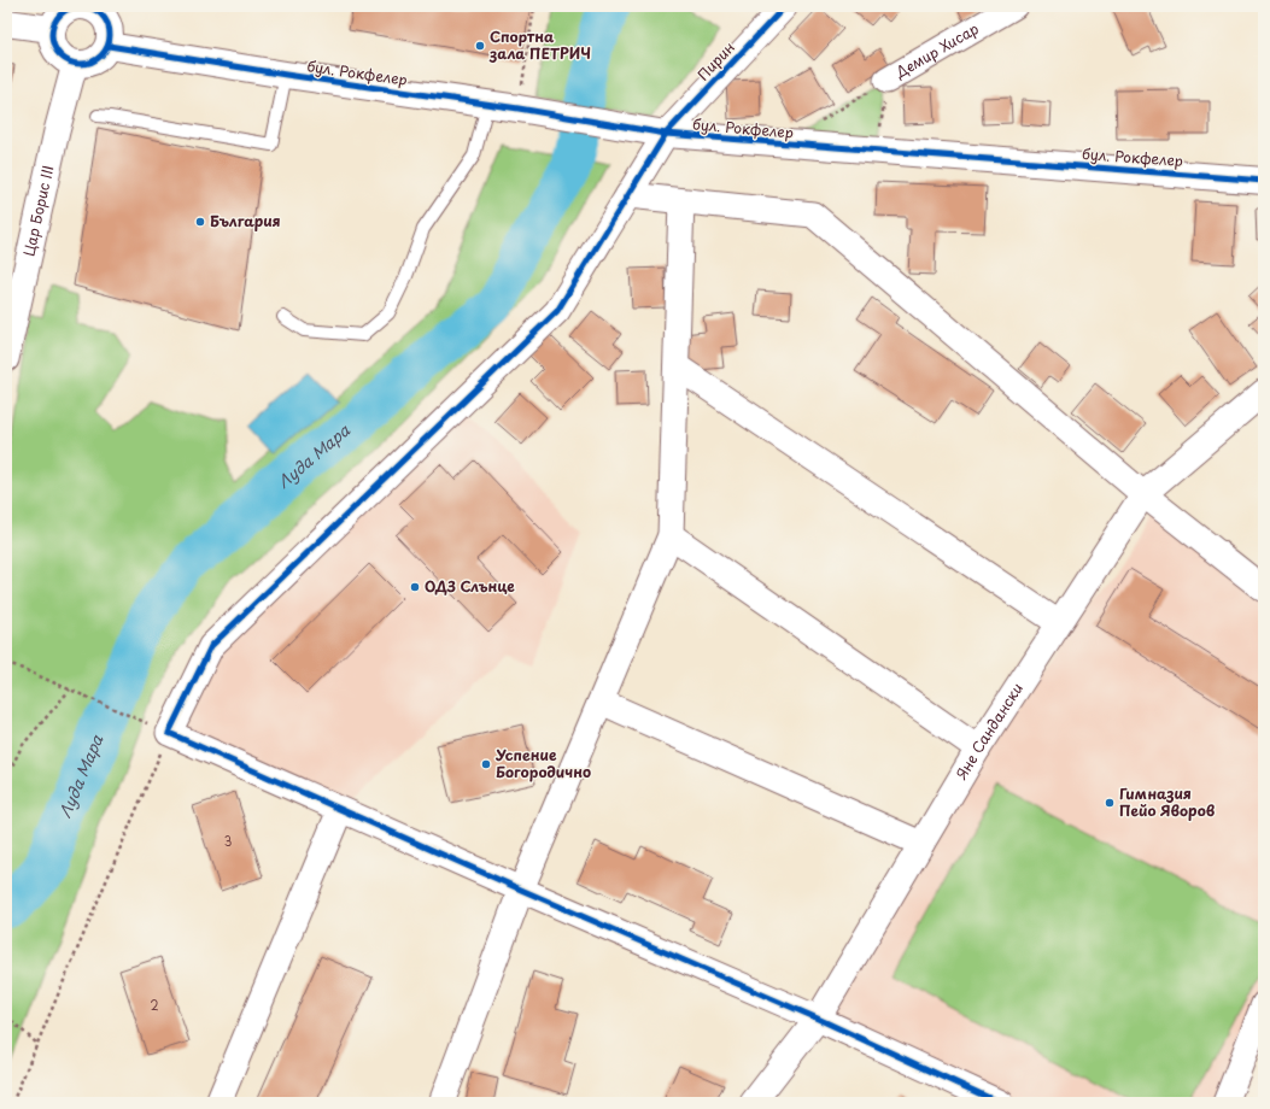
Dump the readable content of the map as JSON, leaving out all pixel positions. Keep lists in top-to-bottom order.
{
  "streets": {
    "main road": ["бул. Рокфелер"],
    "street": [
      "Демир Хисар",
      "Пирин",
      "Цар Борис III",
      "Яне Сандански"
    ]
  },
  "crossings": [
    ["Пирин", "бул. Рокфелер"],
    ["бул. Рокфелер", "Цар Борис III"]
  ],
  "water": ["Луда Мара"],
  "places": [
    "Спортна зала ПЕТРИЧ",
    "България",
    "ОДЗ Слънце",
    "Успение Богородично",
    "Гимназия Пейо Яворов"
  ],
  "house_numbers": ["3", "2"]
}
